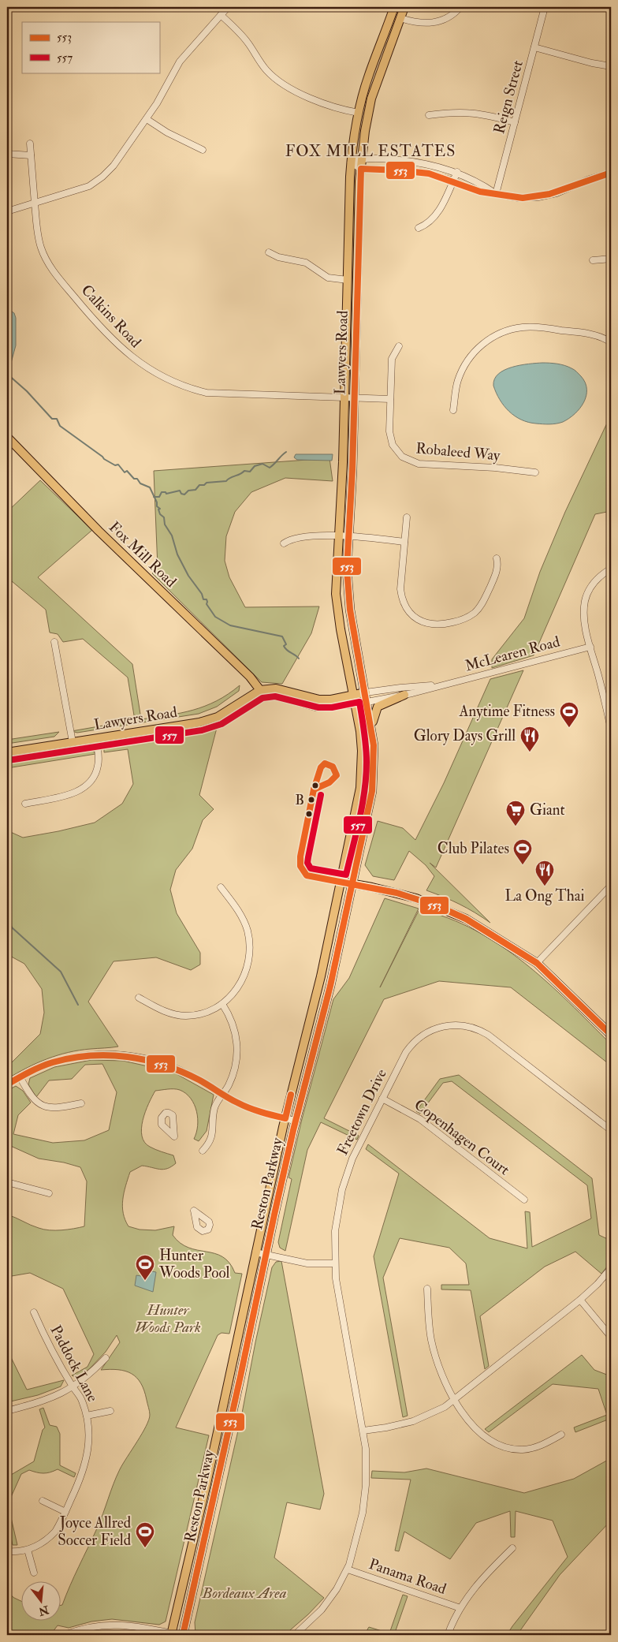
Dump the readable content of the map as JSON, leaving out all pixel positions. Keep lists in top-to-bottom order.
{
  "streets": {
    "main road": ["Lawyers Road", "Fox Mill Road", "Reston Parkway"],
    "street": [
      "Reign Street",
      "Calkins Road",
      "Robaleed Way",
      "McLearen Road",
      "Freetown Drive",
      "Copenhagen Court",
      "Paddock Lane",
      "Panama Road"
    ]
  },
  "crossings": [
    ["Calkins Road", "Lawyers Road"],
    ["Calkins Road", "Robaleed Way"],
    ["Lawyers Road", "Fox Mill Road"],
    ["Lawyers Road", "McLearen Road"],
    ["Lawyers Road", "Reston Parkway"],
    ["McLearen Road", "Reston Parkway"],
    ["Freetown Drive", "Copenhagen Court"],
    ["Freetown Drive", "Panama Road"]
  ],
  "districts": ["FOX MILL ESTATES"],
  "parks": ["Hunter Woods Park", "Bordeaux Area"],
  "places": {
    "sports": [
      "Anytime Fitness",
      "Club Pilates",
      "Hunter Woods Pool",
      "Joyce Allred Soccer Field"
    ],
    "restaurant": ["Glory Days Grill", "La Ong Thai"],
    "other": ["B"],
    "supermarket": ["Giant"]
  },
  "lines": ["transit line 553", "transit line 557"],
  "legend": ["553", "557"],
  "north": "bottom"
}
